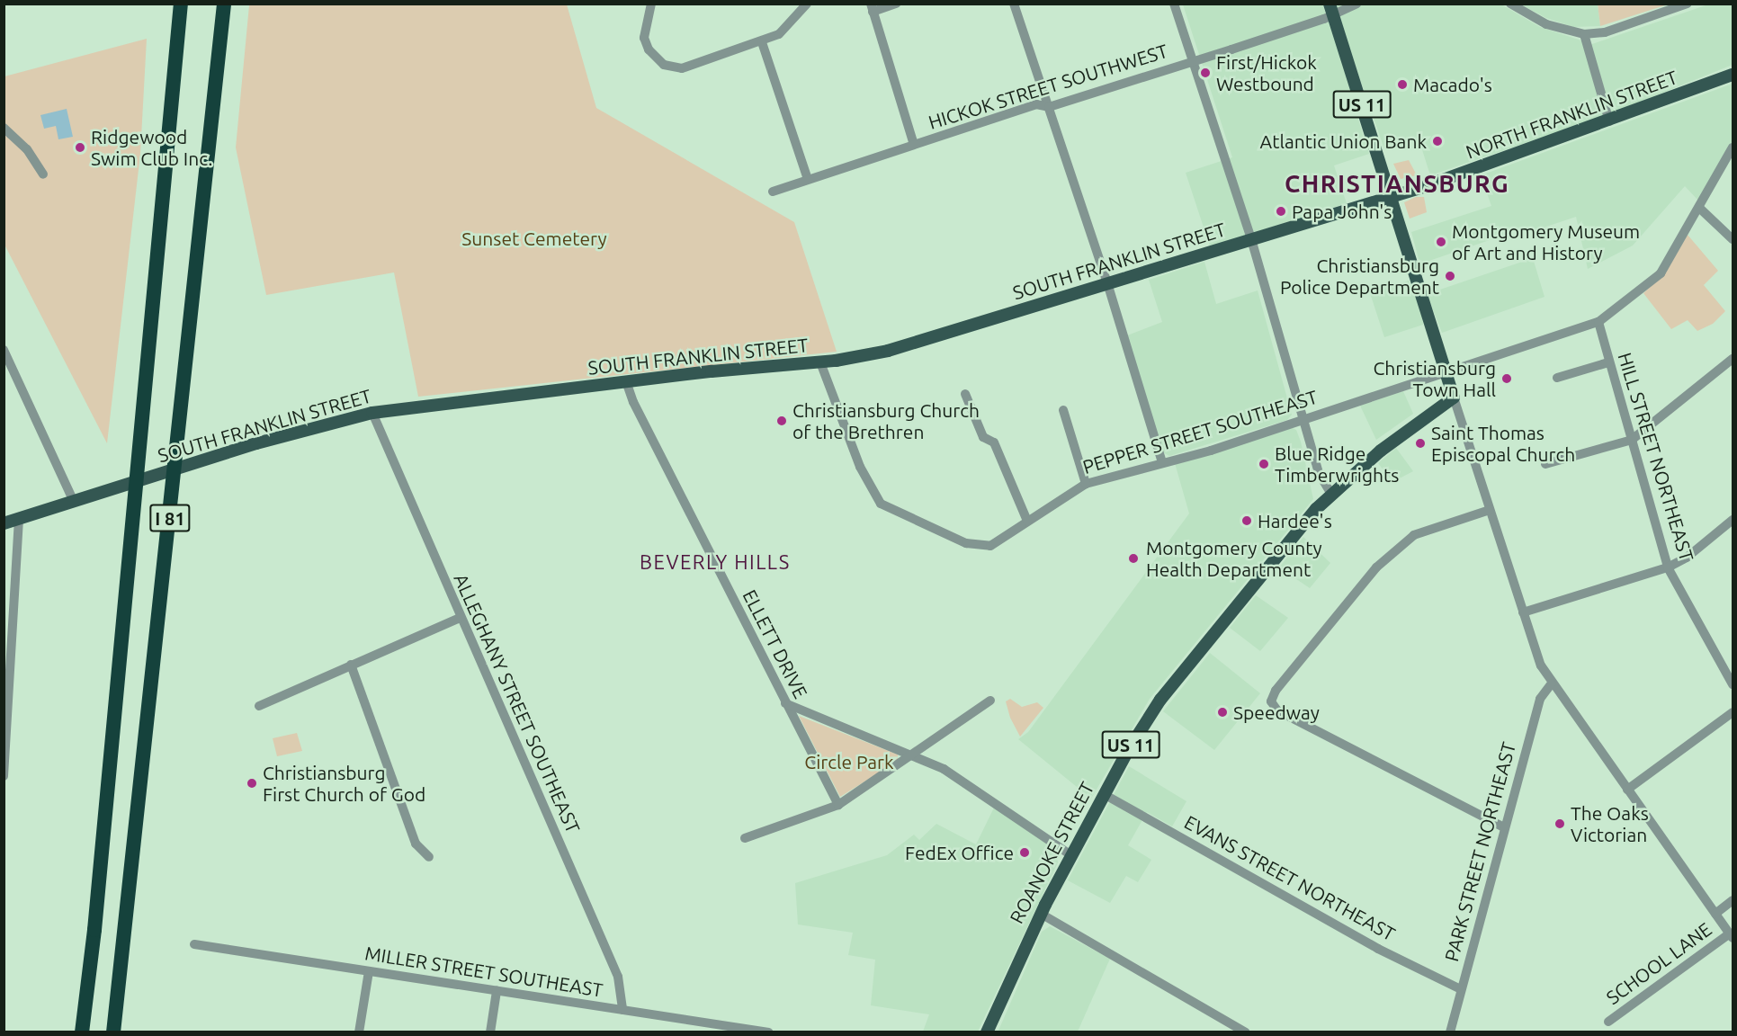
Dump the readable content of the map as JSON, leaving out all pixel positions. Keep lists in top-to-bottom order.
{
  "streets": {
    "highway": ["I 81"],
    "main road": [
      "US 11",
      "NORTH FRANKLIN STREET",
      "SOUTH FRANKLIN STREET",
      "ROANOKE STREET"
    ],
    "street": [
      "HICKOK STREET SOUTHWEST",
      "PEPPER STREET SOUTHEAST",
      "HILL STREET NORTHEAST",
      "ELLETT DRIVE",
      "ALLEGHANY STREET SOUTHEAST",
      "PARK STREET NORTHEAST",
      "EVANS STREET NORTHEAST",
      "SCHOOL LANE",
      "MILLER STREET SOUTHEAST"
    ]
  },
  "crossings": [
    ["HICKOK STREET SOUTHWEST", "US 11"],
    ["US 11", "NORTH FRANKLIN STREET"],
    ["US 11", "SOUTH FRANKLIN STREET"],
    ["US 11", "PEPPER STREET SOUTHEAST"],
    ["US 11", "ROANOKE STREET"],
    ["NORTH FRANKLIN STREET", "SOUTH FRANKLIN STREET"],
    ["SOUTH FRANKLIN STREET", "PEPPER STREET SOUTHEAST"],
    ["SOUTH FRANKLIN STREET", "ELLETT DRIVE"],
    ["SOUTH FRANKLIN STREET", "ALLEGHANY STREET SOUTHEAST"],
    ["PEPPER STREET SOUTHEAST", "HILL STREET NORTHEAST"],
    ["ALLEGHANY STREET SOUTHEAST", "MILLER STREET SOUTHEAST"],
    ["PARK STREET NORTHEAST", "EVANS STREET NORTHEAST"],
    ["ROANOKE STREET", "EVANS STREET NORTHEAST"]
  ],
  "districts": ["CHRISTIANSBURG", "BEVERLY HILLS"],
  "parks": ["Sunset Cemetery", "Circle Park"],
  "places": [
    "First/Hickok Westbound",
    "Macado's",
    "Atlantic Union Bank",
    "Ridgewood Swim Club Inc.",
    "Papa John's",
    "Montgomery Museum of Art and History",
    "Christiansburg Police Department",
    "Christiansburg Town Hall",
    "Christiansburg Church of the Brethren",
    "Saint Thomas Episcopal Church",
    "Blue Ridge Timberwrights",
    "Hardee's",
    "Montgomery County Health Department",
    "Speedway",
    "Christiansburg First Church of God",
    "The Oaks Victorian",
    "FedEx Office"
  ]
}
